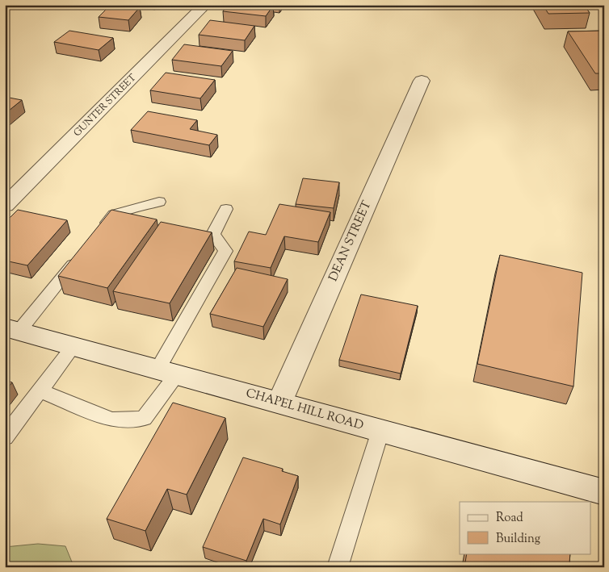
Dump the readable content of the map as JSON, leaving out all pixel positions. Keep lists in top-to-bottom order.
{
  "streets": {
    "street": ["GUNTER STREET", "DEAN STREET", "CHAPEL HILL ROAD"]
  },
  "crossings": [
    ["DEAN STREET", "CHAPEL HILL ROAD"]
  ],
  "legend": ["Road", "Building"]
}
